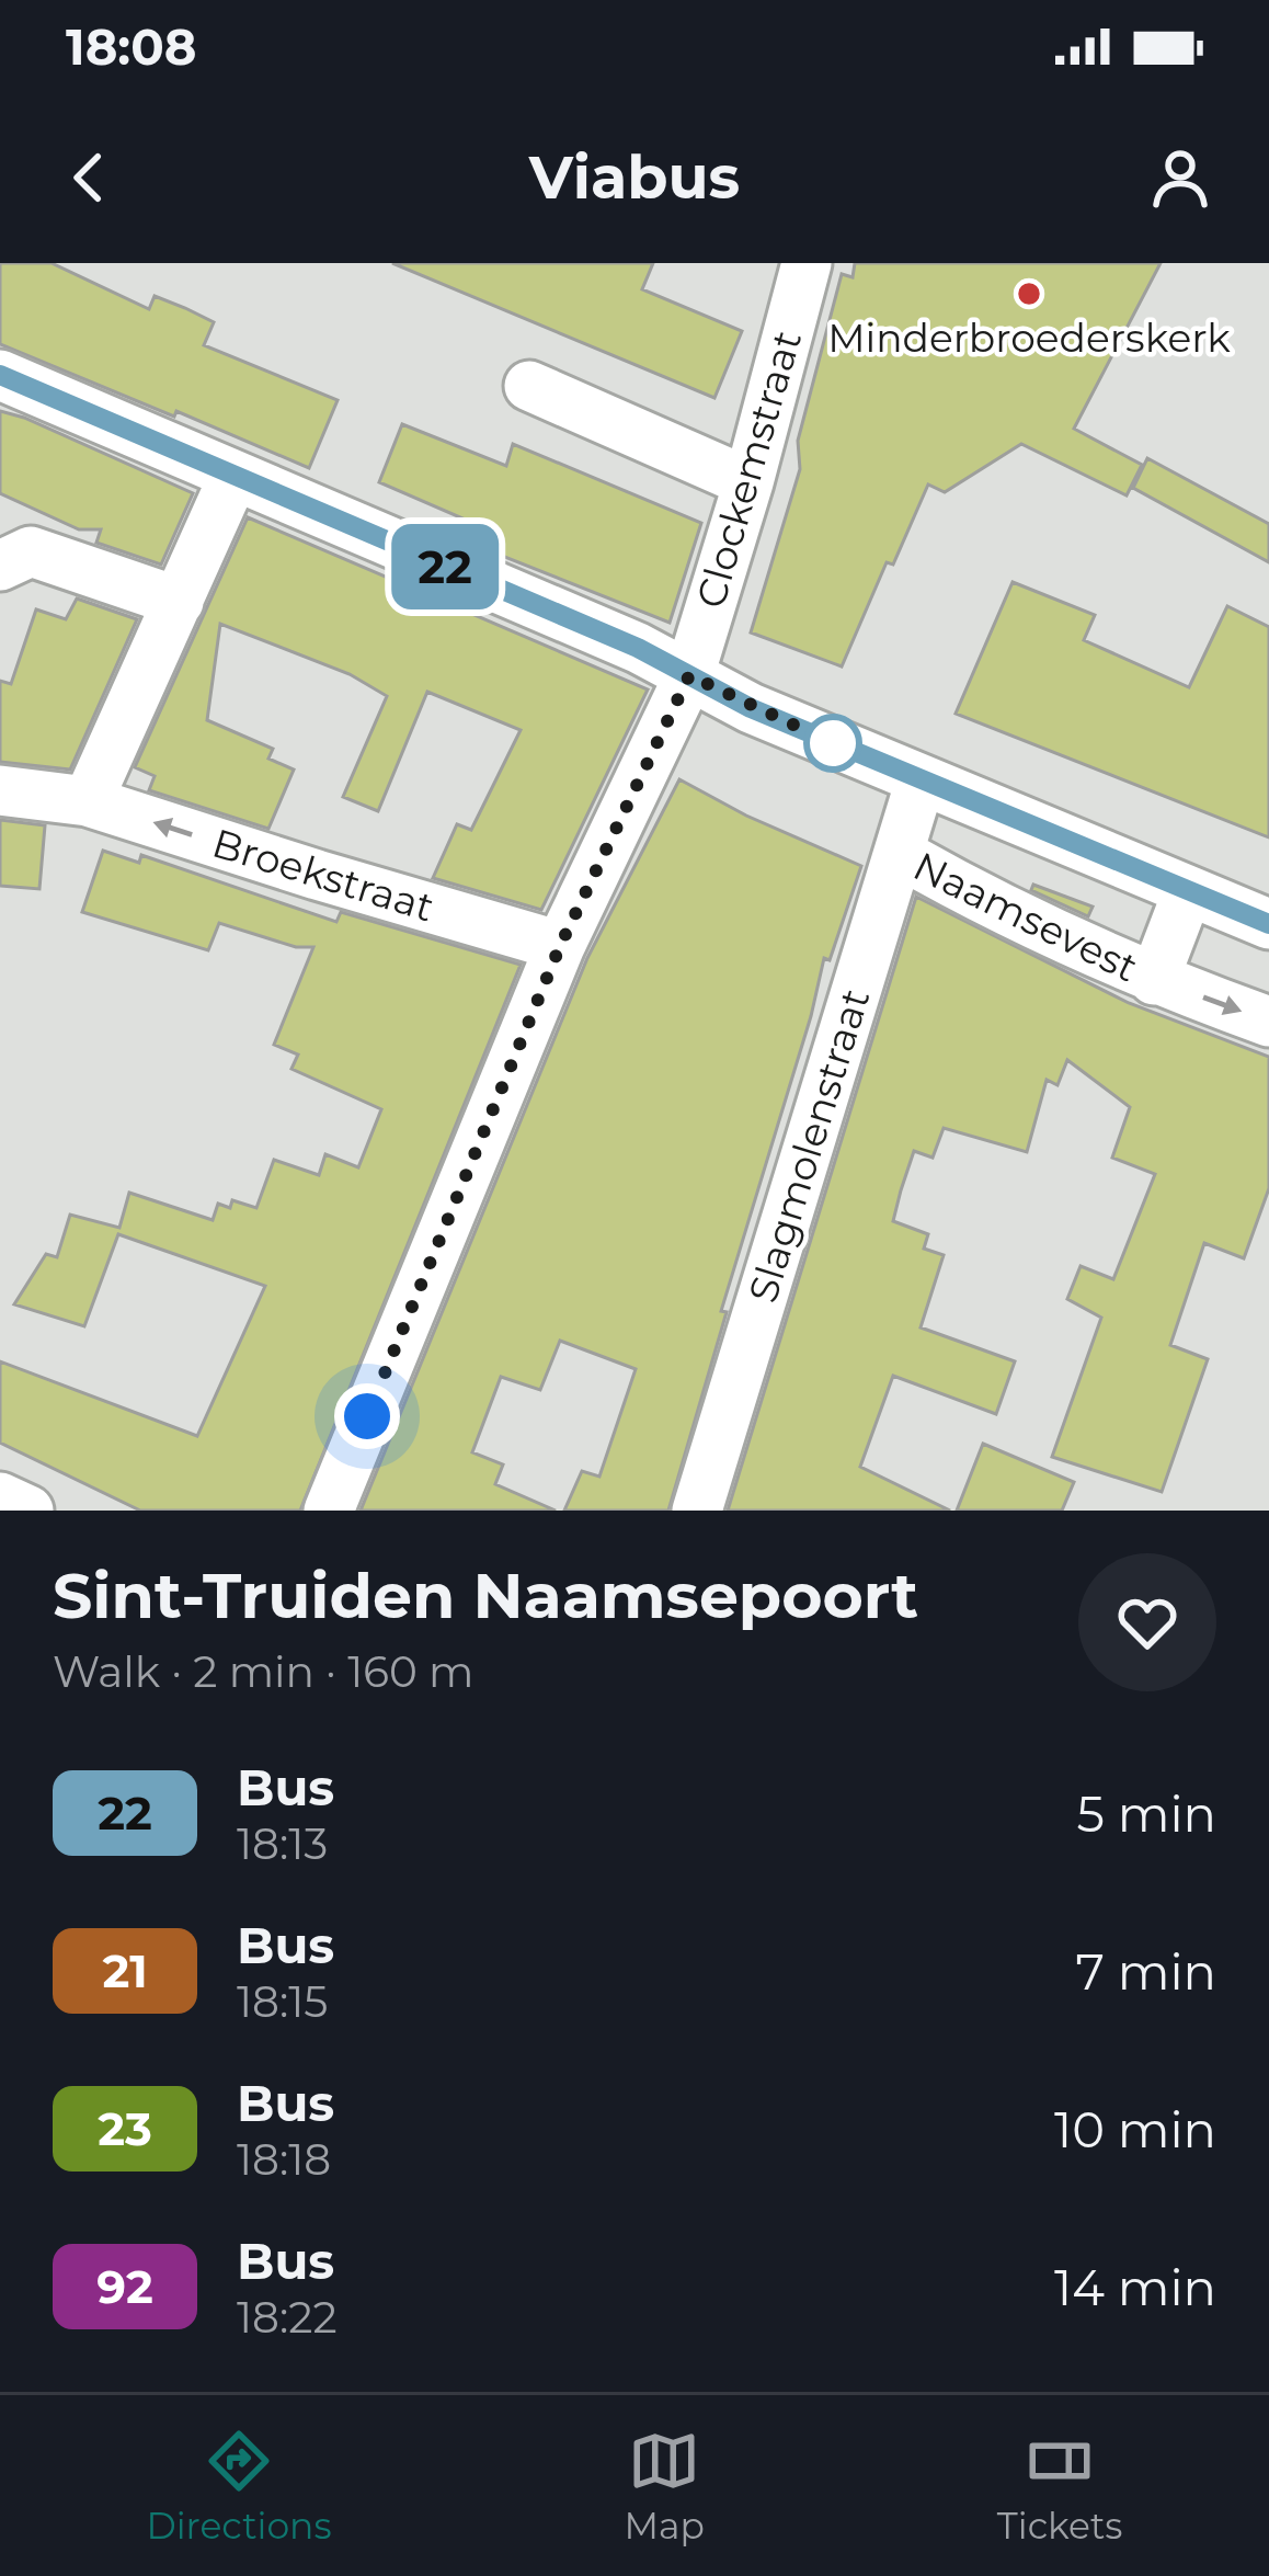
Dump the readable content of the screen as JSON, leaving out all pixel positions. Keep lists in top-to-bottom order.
{
  "streets": {
    "street": [
      "Clockemstraat",
      "Broekstraat",
      "Naamsevest",
      "Slagmolenstraat"
    ]
  },
  "crossings": [
    ["Clockemstraat", "Broekstraat"],
    ["Clockemstraat", "Naamsevest"],
    ["Naamsevest", "Slagmolenstraat"]
  ],
  "one_way": ["Broekstraat"],
  "places": ["Minderbroederskerk"],
  "lines": ["bus line 22"],
  "page": {
    "status": "18:08",
    "header": "Viabus",
    "on_map": "22",
    "heading": ["Sint-Truiden Naamsepoort", "Walk · 2 min · 160 m"],
    "list": [
      {
        "mark": "22",
        "name": "Bus",
        "note": "18:13",
        "value": "5 min"
      },
      {
        "mark": "21",
        "name": "Bus",
        "note": "18:15",
        "value": "7 min"
      },
      {
        "mark": "23",
        "name": "Bus",
        "note": "18:18",
        "value": "10 min"
      },
      {
        "mark": "92",
        "name": "Bus",
        "note": "18:22",
        "value": "14 min"
      }
    ],
    "tabs": ["Directions", "Map", "Tickets"]
  }
}
